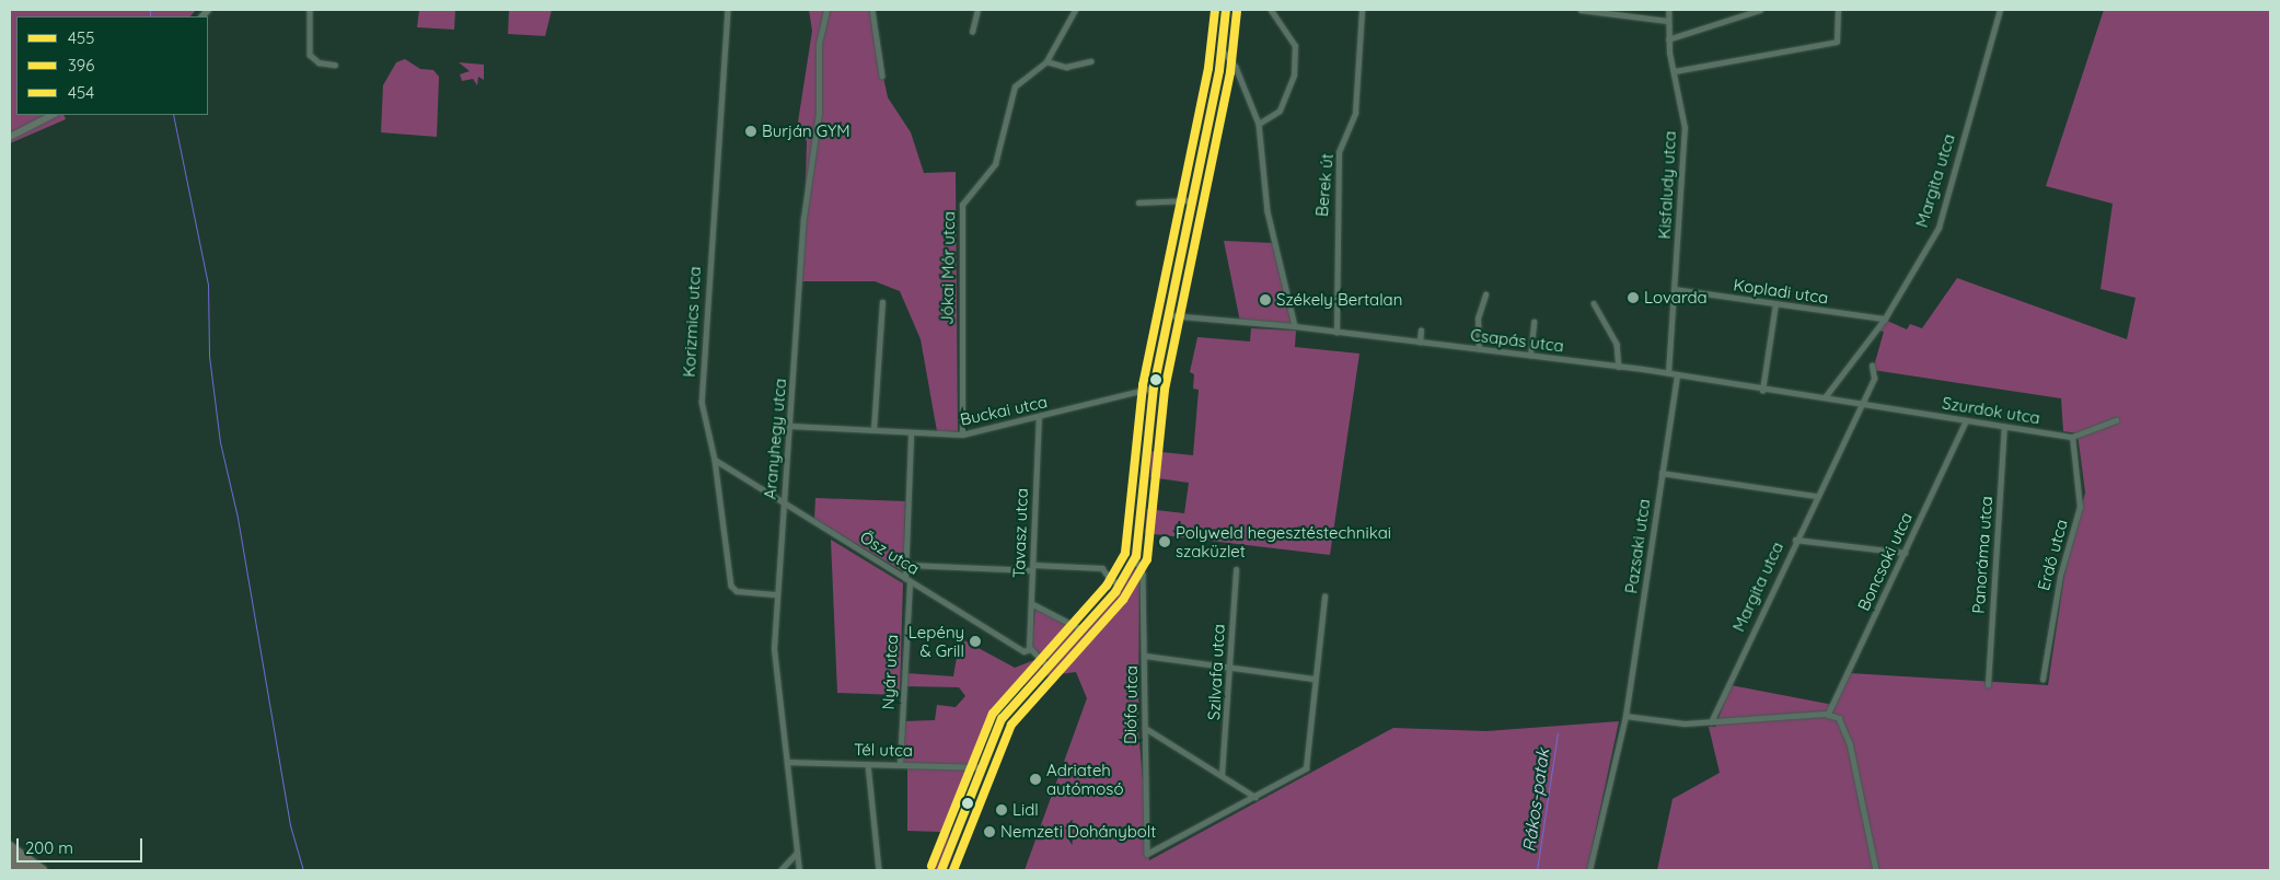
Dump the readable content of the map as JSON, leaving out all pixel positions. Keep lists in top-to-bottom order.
{
  "streets": {
    "street": [
      "Margita utca",
      "Berek út",
      "Kisfaludy utca",
      "Jókai Mór utca",
      "Kopladi utca",
      "Korizmics utca",
      "Csapás utca",
      "Buckai utca",
      "Szurdok utca",
      "Aranyhegy utca",
      "Tavasz utca",
      "Pazsaki utca",
      "Ősz utca",
      "Panoráma utca",
      "Erdő utca",
      "Boncsoki utca",
      "Nyár utca",
      "Szilvafa utca",
      "Diófa utca",
      "Tél utca"
    ]
  },
  "crossings": [
    ["Margita utca", "Kopladi utca"],
    ["Margita utca", "Csapás utca"],
    ["Margita utca", "Szurdok utca"],
    ["Berek út", "Csapás utca"],
    ["Kisfaludy utca", "Kopladi utca"],
    ["Kisfaludy utca", "Csapás utca"],
    ["Jókai Mór utca", "Buckai utca"],
    ["Korizmics utca", "Aranyhegy utca"],
    ["Korizmics utca", "Ősz utca"],
    ["Csapás utca", "Szurdok utca"],
    ["Csapás utca", "Pazsaki utca"],
    ["Buckai utca", "Aranyhegy utca"],
    ["Buckai utca", "Tavasz utca"],
    ["Buckai utca", "Nyár utca"],
    ["Szurdok utca", "Panoráma utca"],
    ["Szurdok utca", "Erdő utca"],
    ["Szurdok utca", "Boncsoki utca"],
    ["Aranyhegy utca", "Ősz utca"],
    ["Aranyhegy utca", "Tél utca"],
    ["Tavasz utca", "Ősz utca"],
    ["Ősz utca", "Nyár utca"],
    ["Nyár utca", "Tél utca"]
  ],
  "water": ["Rákos-patak"],
  "places": [
    "Burján GYM",
    "Lovarda",
    "Székely Bertalan",
    "Polyweld hegesztéstechnikai szaküzlet",
    "Lepény & Grill",
    "Adriateh autómosó",
    "Lidl",
    "Nemzeti Dohánybolt"
  ],
  "lines": ["transit line 455", "transit line 454", "transit line 396"],
  "legend": ["455", "396", "454"],
  "scale_bar": "200 m"
}
